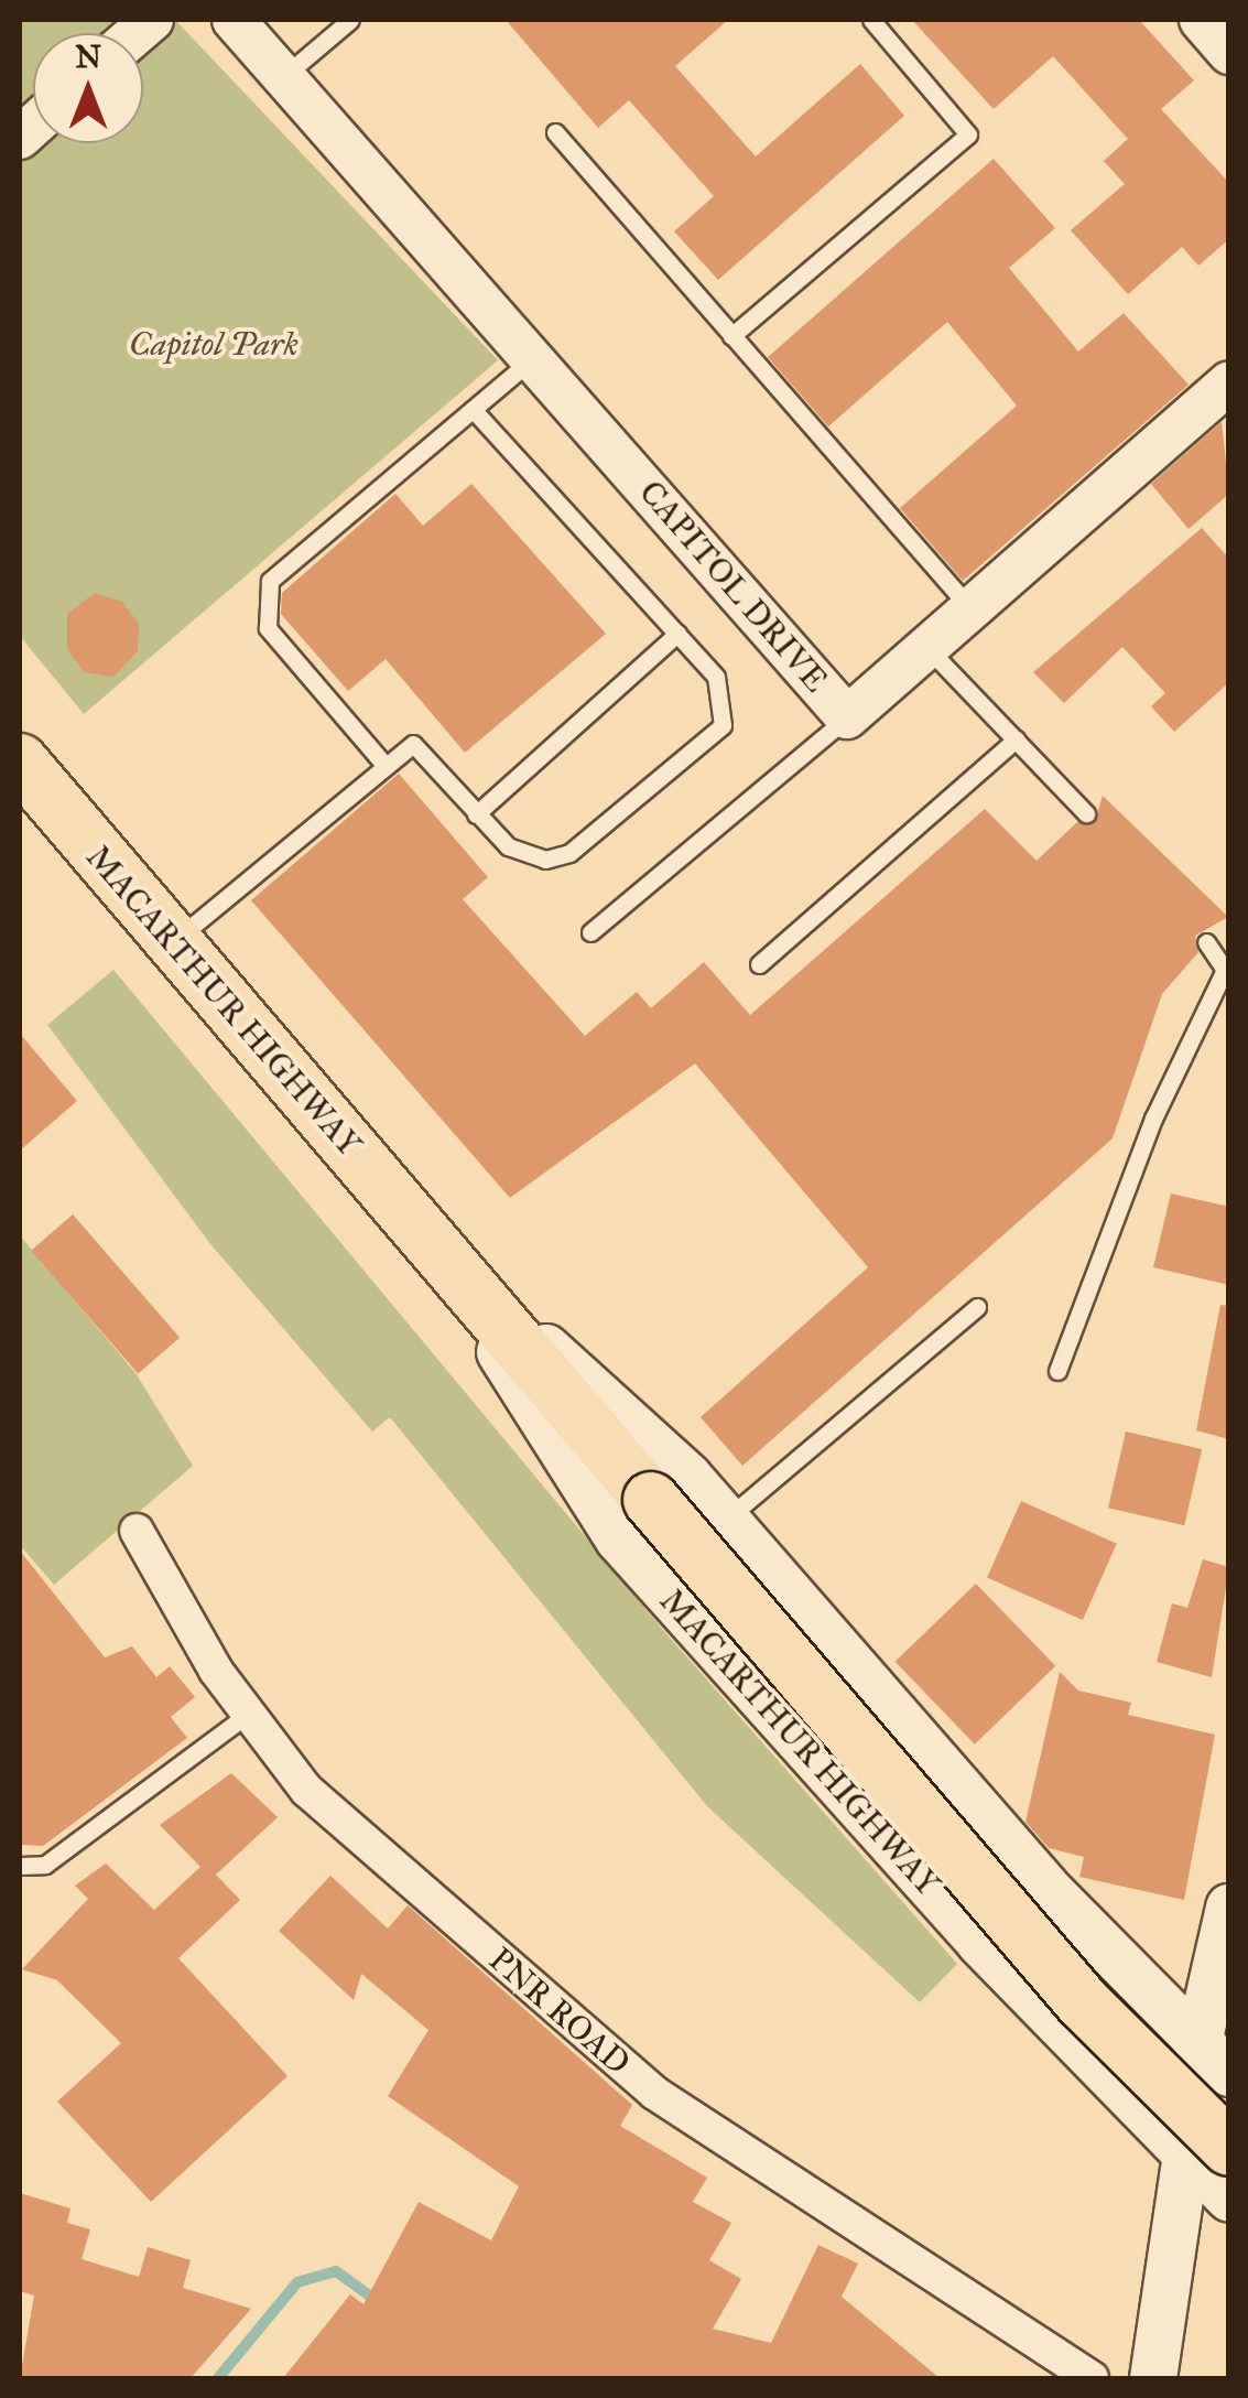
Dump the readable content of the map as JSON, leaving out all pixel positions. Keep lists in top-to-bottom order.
{
  "streets": {
    "highway": ["MACARTHUR HIGHWAY"],
    "street": ["CAPITOL DRIVE", "PNR ROAD"]
  },
  "parks": ["Capitol Park"],
  "north": "top"
}
